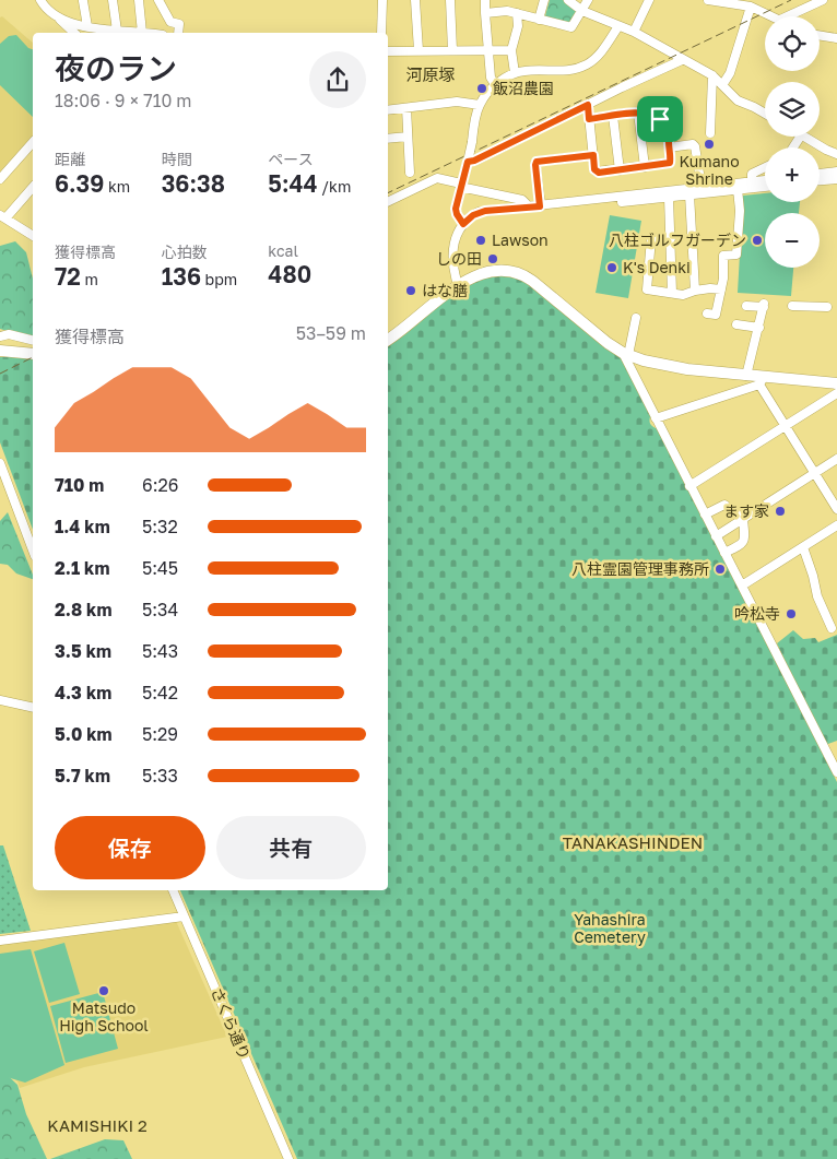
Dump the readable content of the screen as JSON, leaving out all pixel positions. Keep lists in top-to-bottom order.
{
  "streets": {
    "street": ["さくら通り"]
  },
  "districts": ["河原塚", "TANAKASHINDEN", "KAMISHIKI 2"],
  "parks": ["Yahashira Cemetery"],
  "places": [
    "飯沼農園",
    "Kumano Shrine",
    "Lawson",
    "八柱ゴルフガーデン",
    "しの田",
    "K's Denki",
    "はな膳",
    "ます家",
    "八柱霊園管理事務所",
    "吟松寺",
    "Matsudo High School"
  ],
  "page": {
    "map_buttons": ["+", "−"],
    "heading": ["夜のラン", "18:06 · 9 × 710 m"],
    "stats": [
      ["距離", "6.39 km"],
      ["時間", "36:38"],
      ["ペース", "5:44 /km"],
      ["獲得標高", "72 m"],
      ["心拍数", "136 bpm"],
      ["kcal", "480"]
    ],
    "chart": ["獲得標高", "53–59 m"],
    "list": [
      {
        "name": "710 m",
        "note": "6:26"
      },
      {
        "name": "1.4 km",
        "note": "5:32"
      },
      {
        "name": "2.1 km",
        "note": "5:45"
      },
      {
        "name": "2.8 km",
        "note": "5:34"
      },
      {
        "name": "3.5 km",
        "note": "5:43"
      },
      {
        "name": "4.3 km",
        "note": "5:42"
      },
      {
        "name": "5.0 km",
        "note": "5:29"
      },
      {
        "name": "5.7 km",
        "note": "5:33"
      }
    ],
    "buttons": ["保存", "共有"]
  }
}
